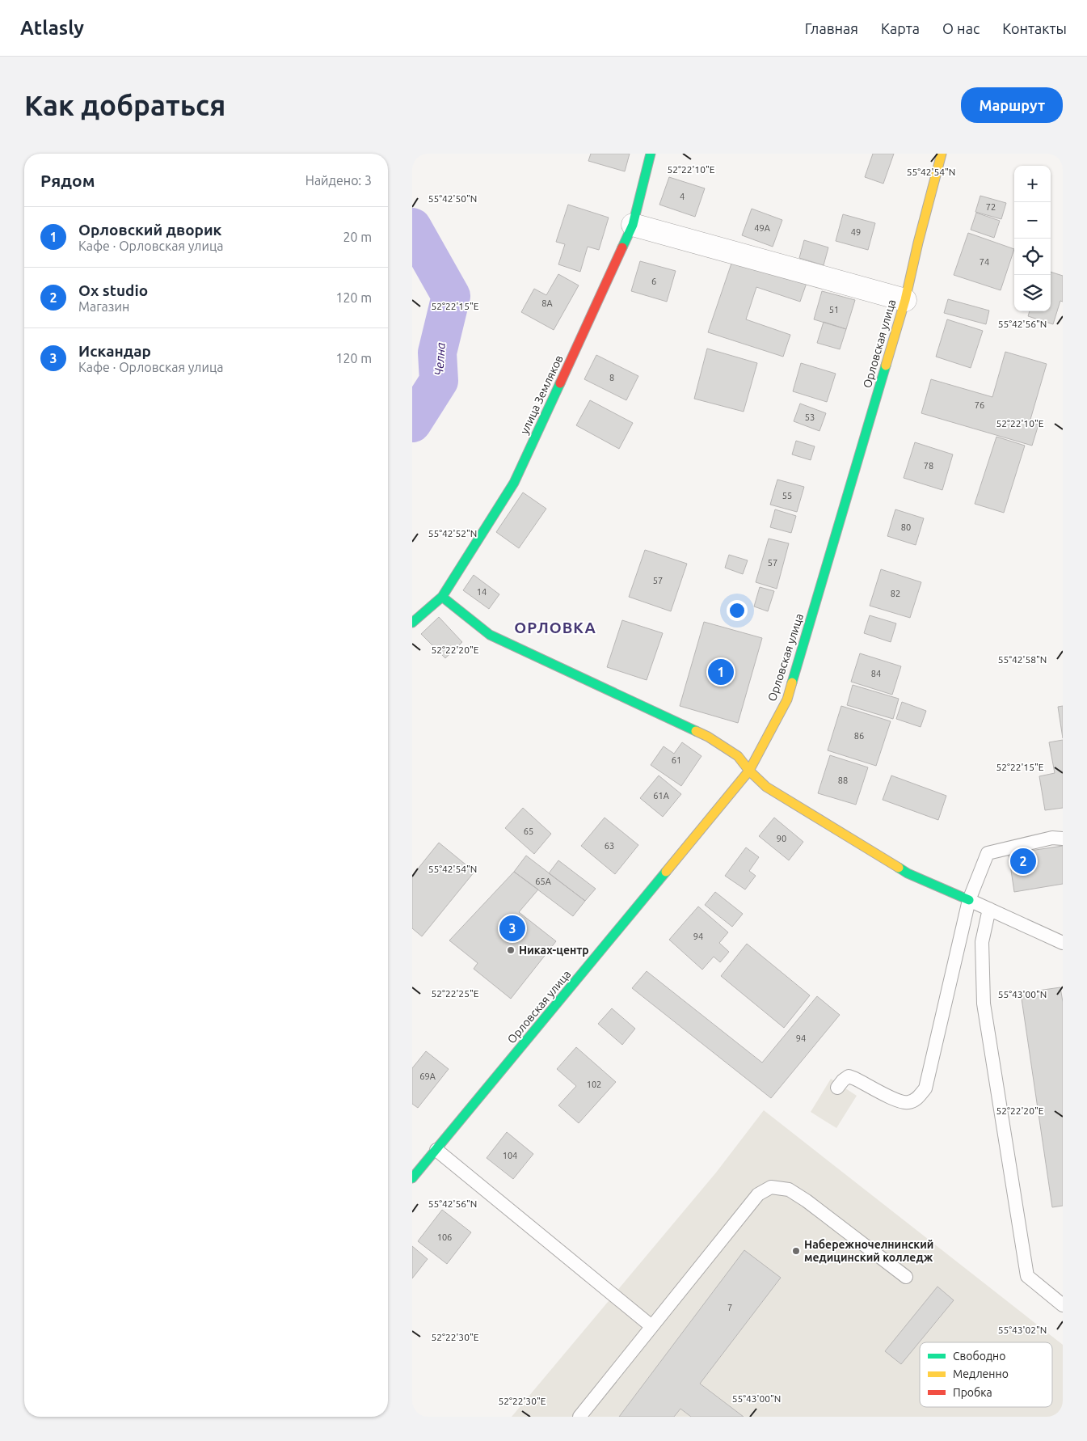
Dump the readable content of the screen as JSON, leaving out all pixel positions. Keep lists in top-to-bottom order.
{
  "streets": {
    "street": ["Орловская улица", "улица Земляков"]
  },
  "districts": ["ОРЛОВКА"],
  "water": ["Челна"],
  "places": ["Никах-центр", "Набережночелнинский медицинский колледж"],
  "house_numbers": [
    "4",
    "72",
    "49А",
    "49",
    "74",
    "6",
    "8А",
    "51",
    "8",
    "76",
    "53",
    "78",
    "55",
    "80",
    "57",
    "57",
    "14",
    "82",
    "84",
    "86",
    "61",
    "88",
    "61А",
    "65",
    "90",
    "63",
    "65А",
    "94",
    "94",
    "69А",
    "102",
    "104",
    "106",
    "7"
  ],
  "legend": ["Свободно", "Медленно", "Пробка"],
  "page": {
    "header": "Atlasly",
    "nav": [
      "Главная",
      "Карта",
      "О нас",
      "Контакты"
    ],
    "buttons": "Маршрут",
    "title": "Как добраться",
    "heading": ["Рядом", "Найдено: 3"],
    "map_buttons": ["+", "−"],
    "list": [
      {
        "mark": "1",
        "name": "Орловский дворик",
        "note": "Кафе · Орловская улица",
        "value": "20 m"
      },
      {
        "mark": "2",
        "name": "Ox studio",
        "note": "Магазин",
        "value": "120 m"
      },
      {
        "mark": "3",
        "name": "Искандар",
        "note": "Кафе · Орловская улица",
        "value": "120 m"
      }
    ],
    "pins": ["1", "2", "3"]
  },
  "coordinates": [
    "52°22'10\"E",
    "55°42'54\"N",
    "55°42'50\"N",
    "52°22'15\"E",
    "55°42'56\"N",
    "55°42'52\"N",
    "52°22'20\"E",
    "55°42'58\"N",
    "52°22'25\"E",
    "55°43'00\"N",
    "55°43'02\"N",
    "52°22'30\"E"
  ]
}
